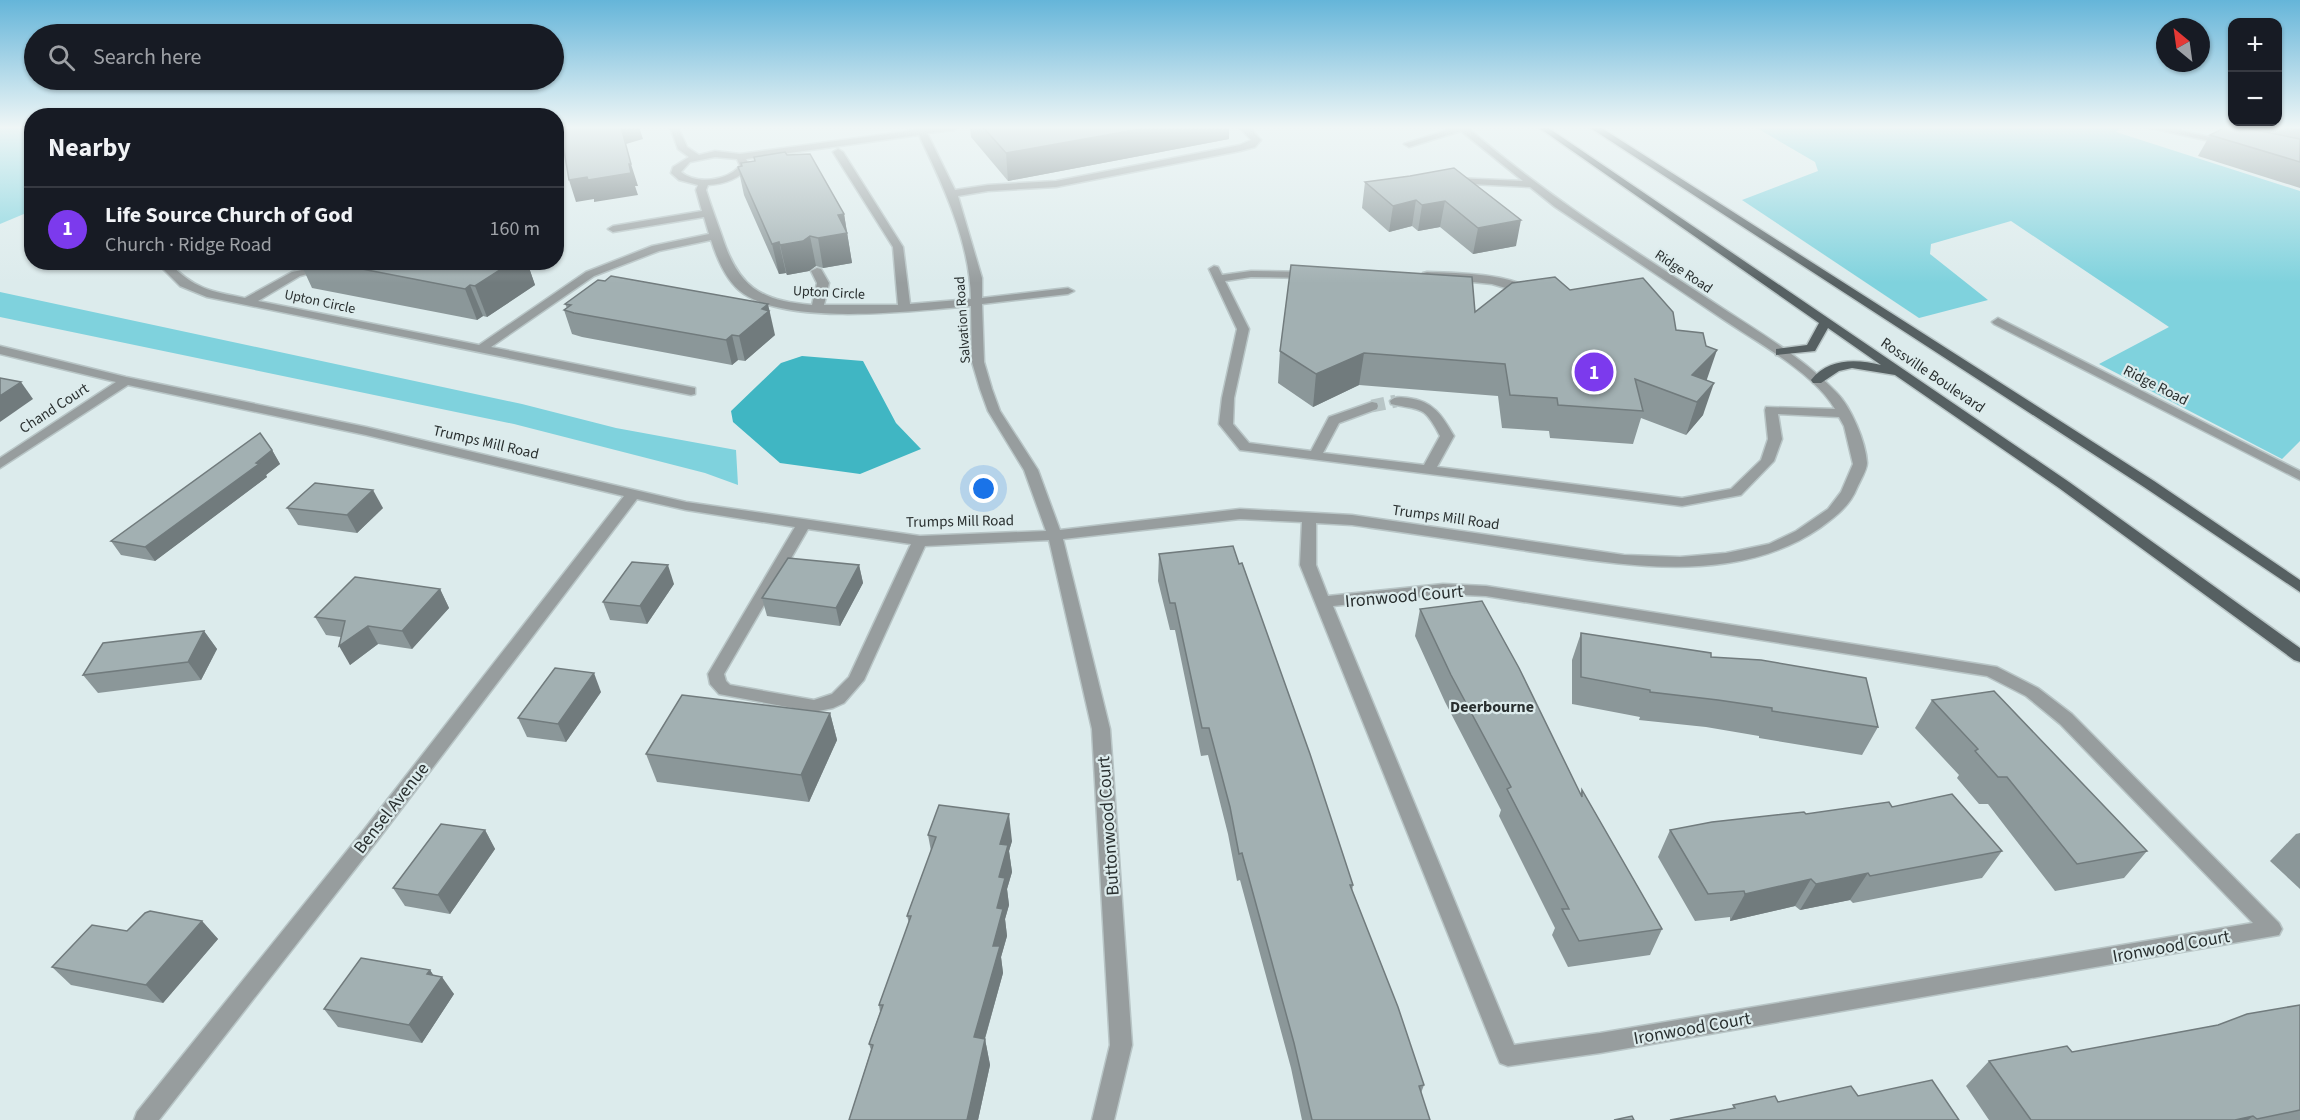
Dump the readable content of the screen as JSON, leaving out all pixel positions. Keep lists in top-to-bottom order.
{
  "streets": {
    "main road": ["Rossville Boulevard"],
    "street": [
      "Ridge Road",
      "Upton Circle",
      "Salvation Road",
      "Chand Court",
      "Trumps Mill Road",
      "Ironwood Court",
      "Bensel Avenue",
      "Buttonwood Court"
    ]
  },
  "crossings": [
    ["Ridge Road", "Trumps Mill Road"],
    ["Upton Circle", "Salvation Road"],
    ["Salvation Road", "Trumps Mill Road"],
    ["Salvation Road", "Buttonwood Court"],
    ["Chand Court", "Trumps Mill Road"],
    ["Trumps Mill Road", "Ironwood Court"],
    ["Trumps Mill Road", "Bensel Avenue"],
    ["Trumps Mill Road", "Buttonwood Court"]
  ],
  "districts": ["Deerbourne"],
  "north": "top left",
  "page": {
    "map_buttons": ["+", "−"],
    "search": "Search here",
    "heading": "Nearby",
    "list": [
      {
        "mark": "1",
        "name": "Life Source Church of God",
        "note": "Church · Ridge Road",
        "value": "160 m"
      }
    ],
    "pins": "1"
  }
}
